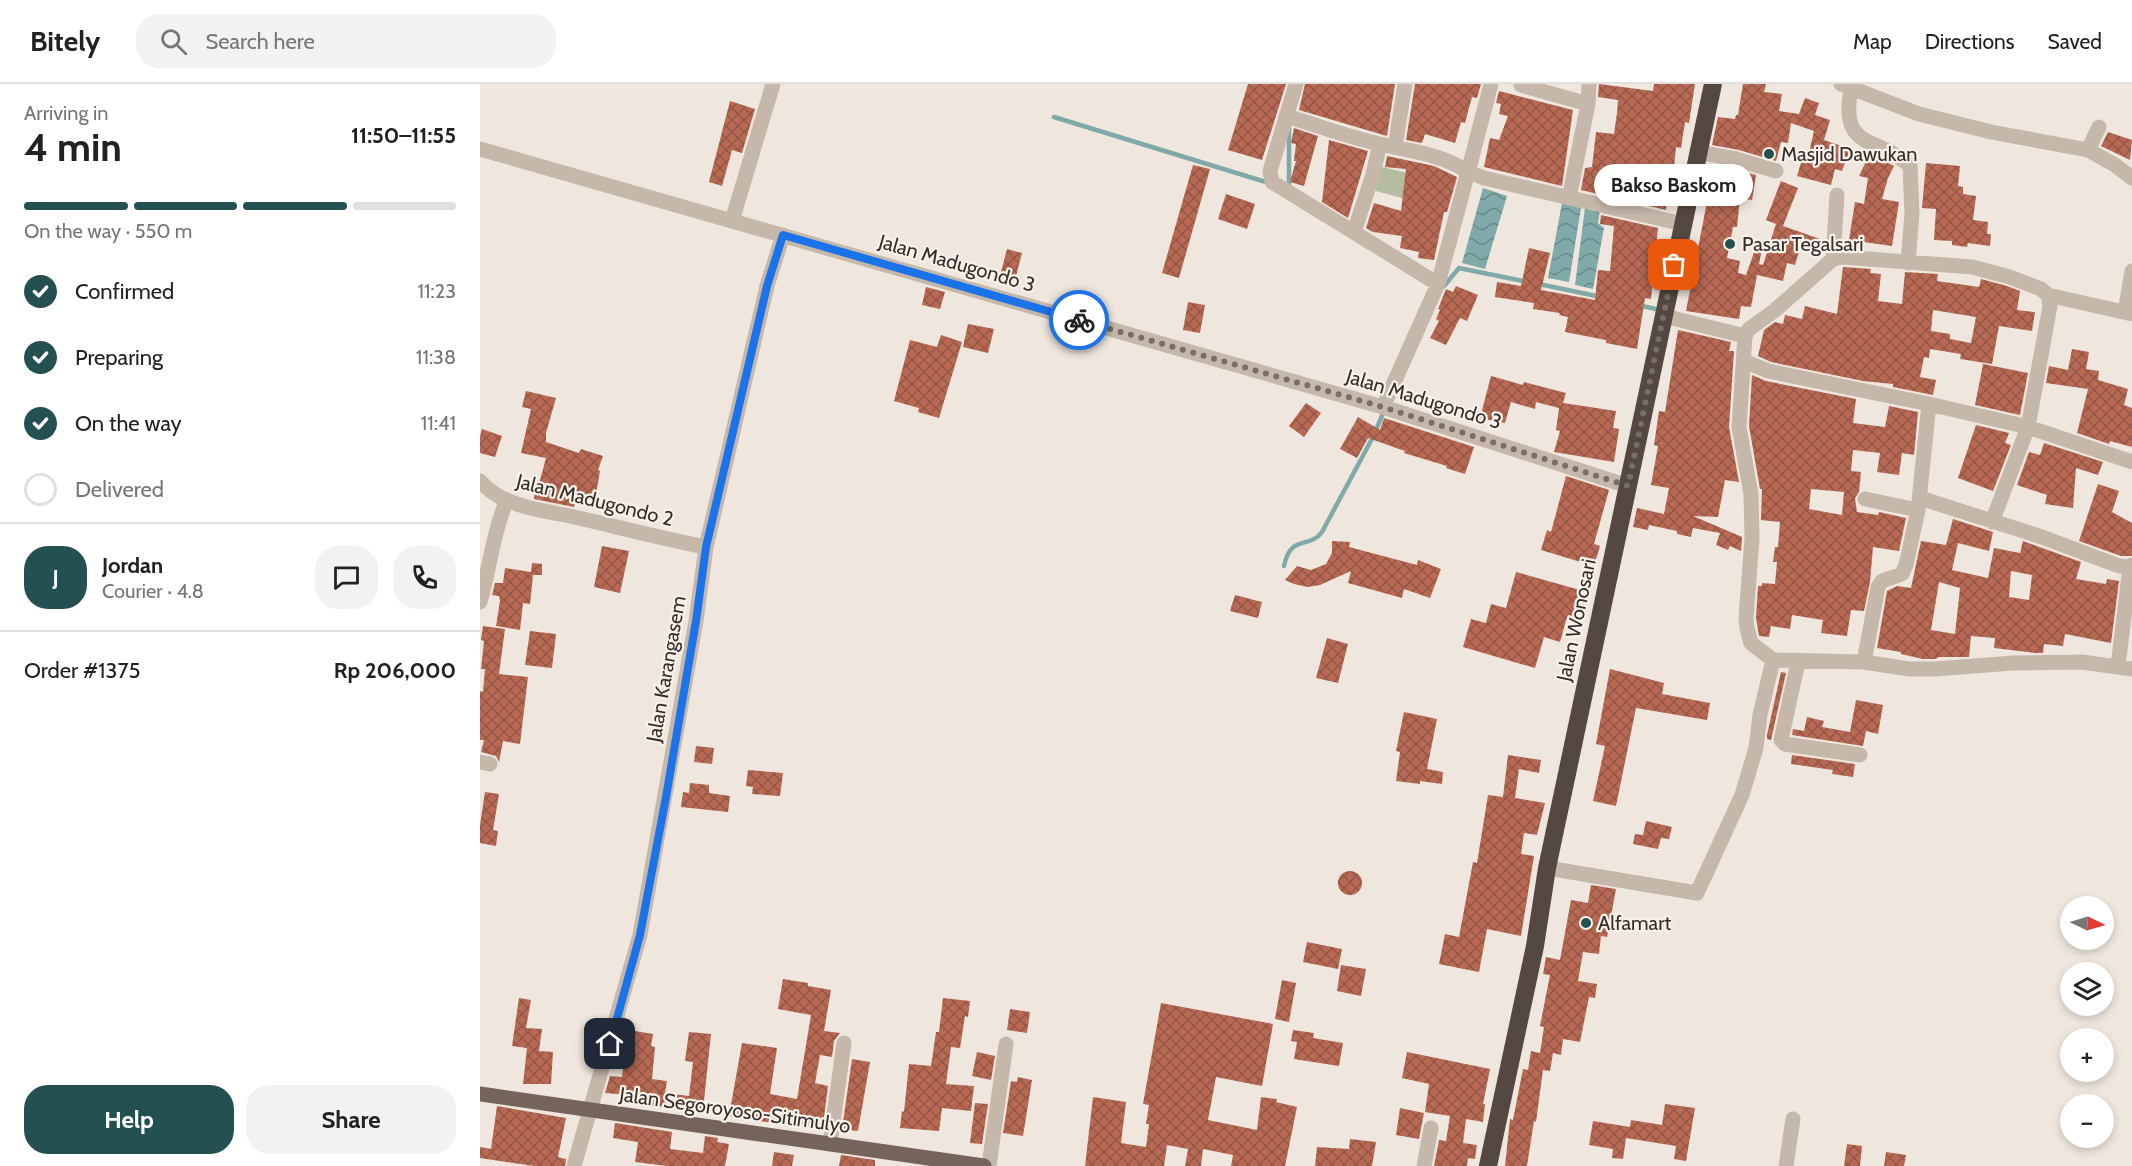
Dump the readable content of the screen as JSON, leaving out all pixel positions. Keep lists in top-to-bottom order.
{
  "streets": {
    "highway": ["Jalan Wonosari"],
    "main road": ["Jalan Segoroyoso-Sitimulyo"],
    "street": ["Jalan Madugondo 3", "Jalan Madugondo 2", "Jalan Karangasem"]
  },
  "crossings": [
    ["Jalan Madugondo 3", "Jalan Wonosari"],
    ["Jalan Madugondo 3", "Jalan Karangasem"],
    ["Jalan Madugondo 2", "Jalan Karangasem"],
    ["Jalan Karangasem", "Jalan Segoroyoso-Sitimulyo"]
  ],
  "places": [
    "Masjid Dawukan",
    "Pasar Tegalsari",
    "Bakso Baskom",
    "Alfamart"
  ],
  "north": "right",
  "page": {
    "header": "Bitely",
    "search": "Search here",
    "nav": ["Map", "Directions", "Saved"],
    "heading": ["4 min", "Arriving in", "11:50–11:55"],
    "panel": [
      "Jordan",
      "Courier · 4.8",
      "Order #1375",
      "Rp 206,000"
    ],
    "bubble": "Bakso Baskom",
    "bar": "On the way · 550 m",
    "list": [
      ["Confirmed", "11:23"],
      ["Preparing", "11:38"],
      ["On the way", "11:41"],
      "Delivered"
    ],
    "round": "J",
    "map_buttons": ["+", "−"],
    "buttons": ["Help", "Share"]
  }
}
